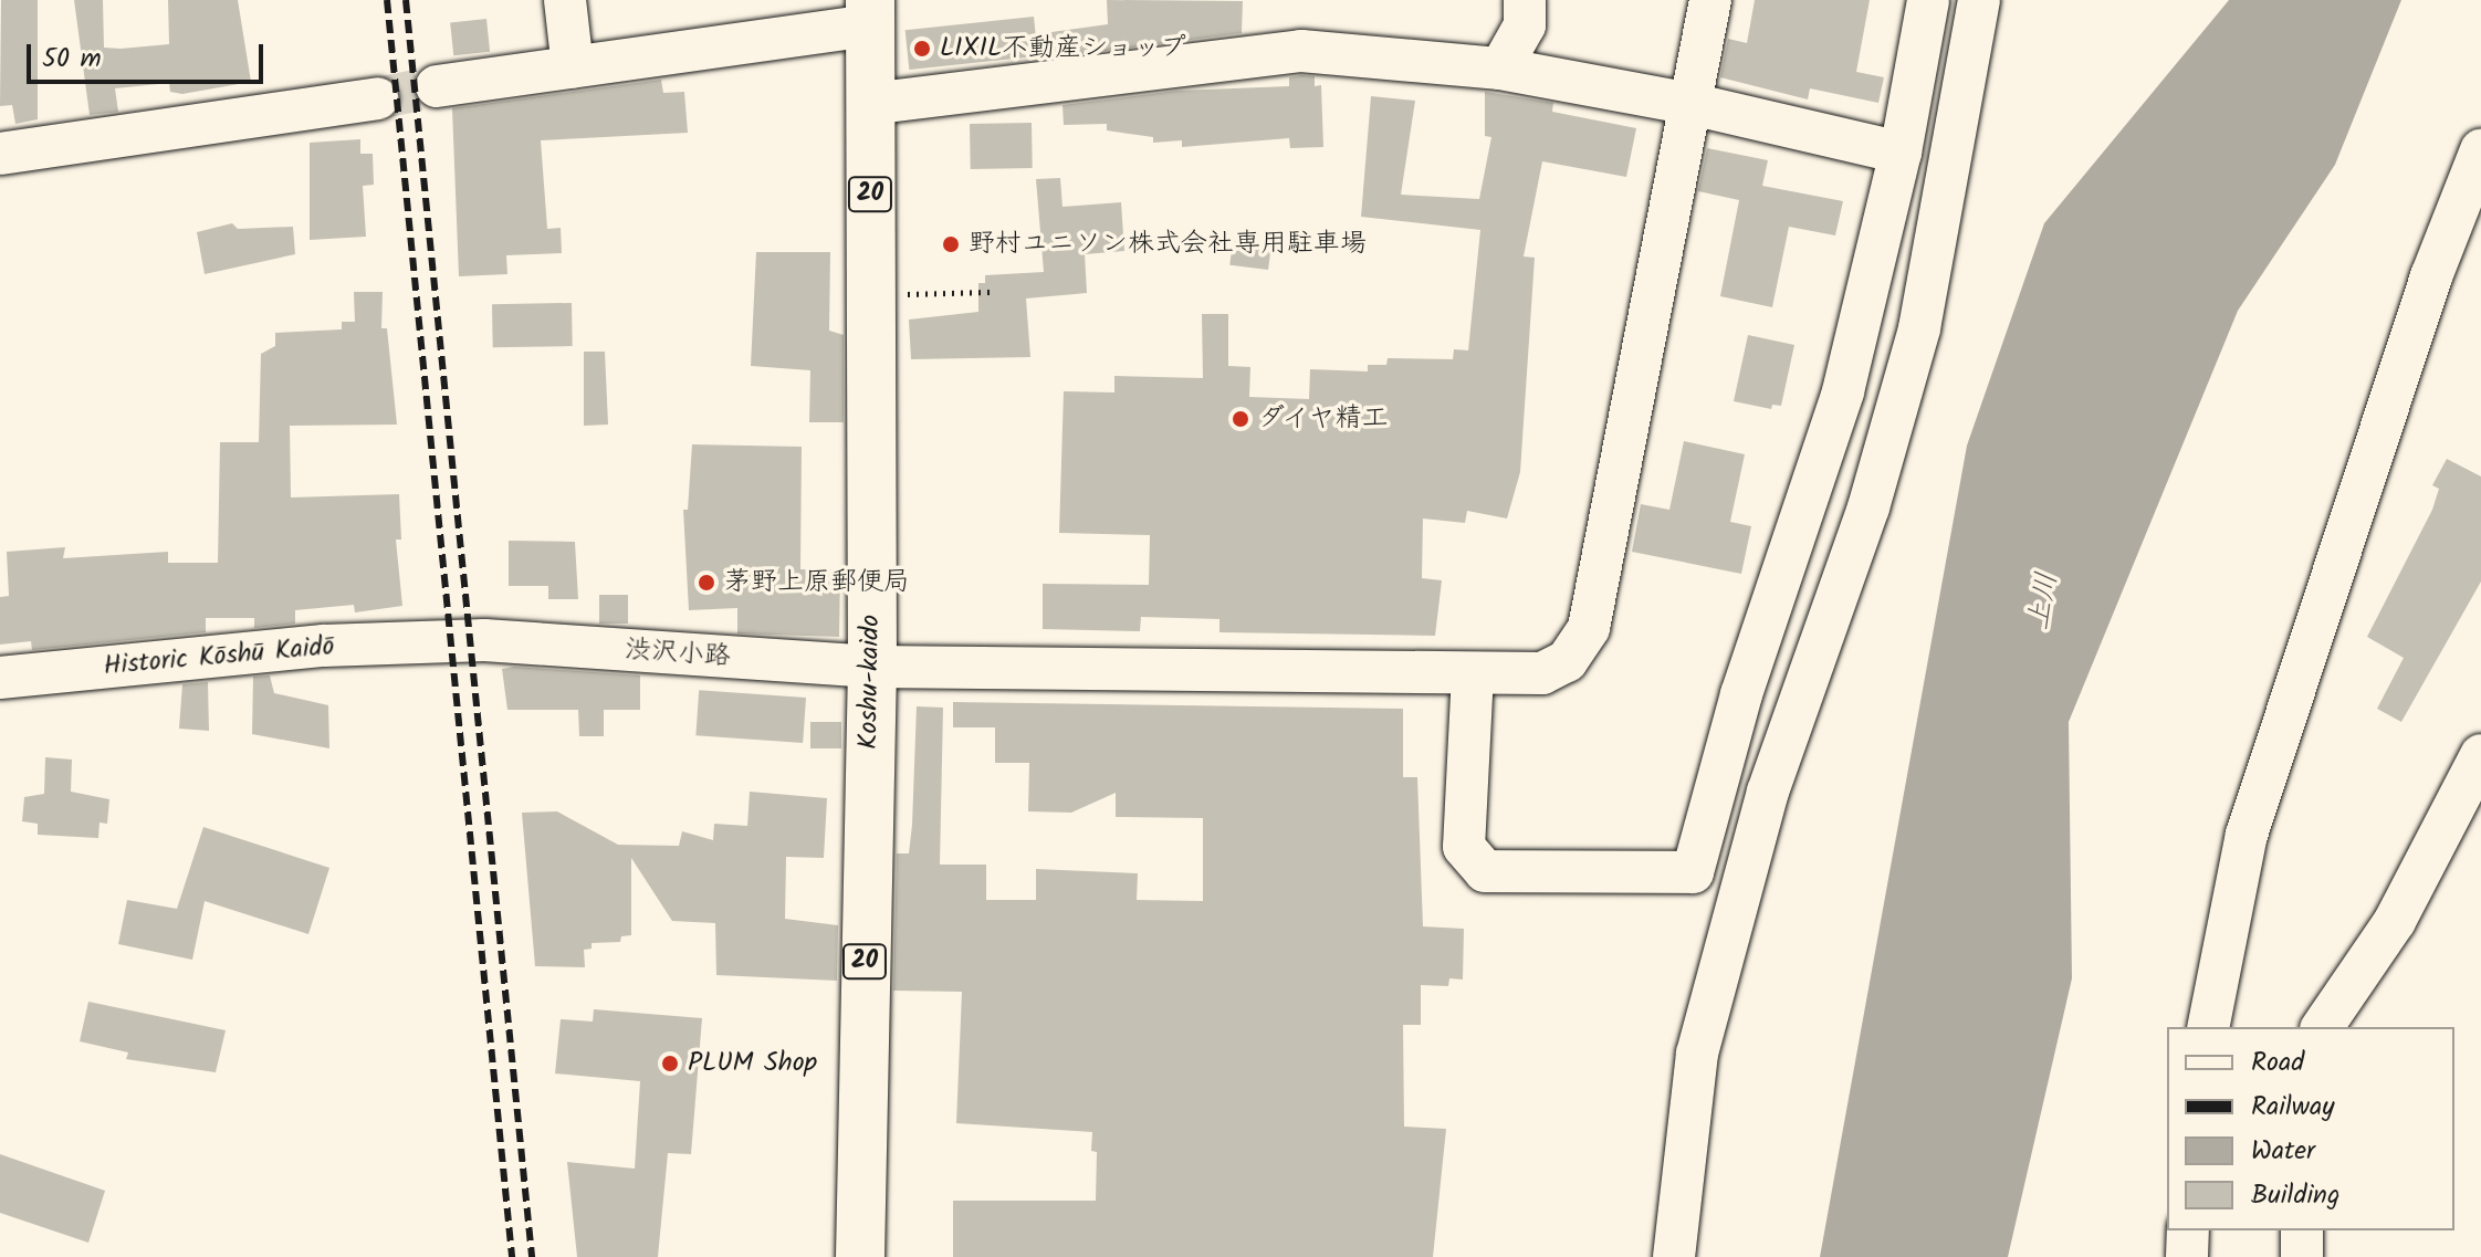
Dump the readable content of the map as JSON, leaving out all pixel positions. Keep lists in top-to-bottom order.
{
  "streets": {
    "highway": ["20", "Koshu-kaido"],
    "street": ["渋沢小路", "Historic Kōshū Kaidō"]
  },
  "crossings": [
    ["渋沢小路", "Historic Kōshū Kaidō"],
    ["渋沢小路", "Koshu-kaido"]
  ],
  "water": ["上川"],
  "places": [
    "LIXIL不動産ショップ",
    "野村ユニソン株式会社専用駐車場",
    "ダイヤ精工",
    "茅野上原郵便局",
    "PLUM Shop"
  ],
  "legend": [
    "Road",
    "Railway",
    "Water",
    "Building"
  ],
  "scale_bar": "50 m"
}
